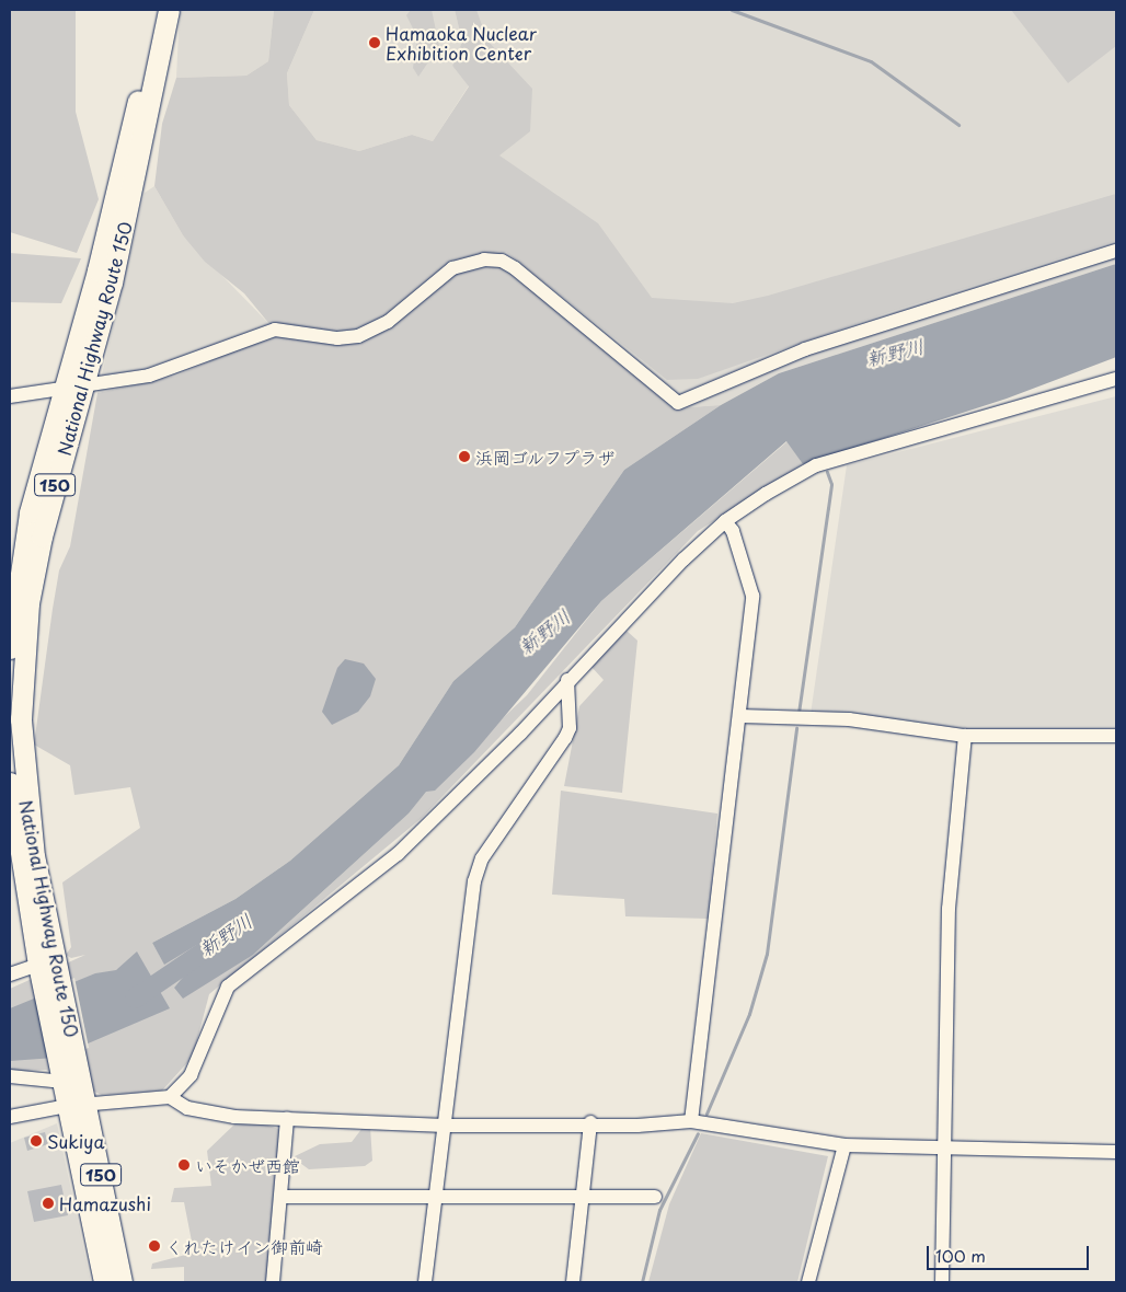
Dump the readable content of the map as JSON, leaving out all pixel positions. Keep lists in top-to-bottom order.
{
  "streets": {
    "highway": ["National Highway Route 150", "150"]
  },
  "water": ["新野川"],
  "places": [
    "Hamaoka Nuclear Exhibition Center",
    "浜岡ゴルフプラザ",
    "Sukiya",
    "いそかぜ西館",
    "Hamazushi",
    "くれたけイン御前崎"
  ],
  "scale_bar": "100 m"
}
